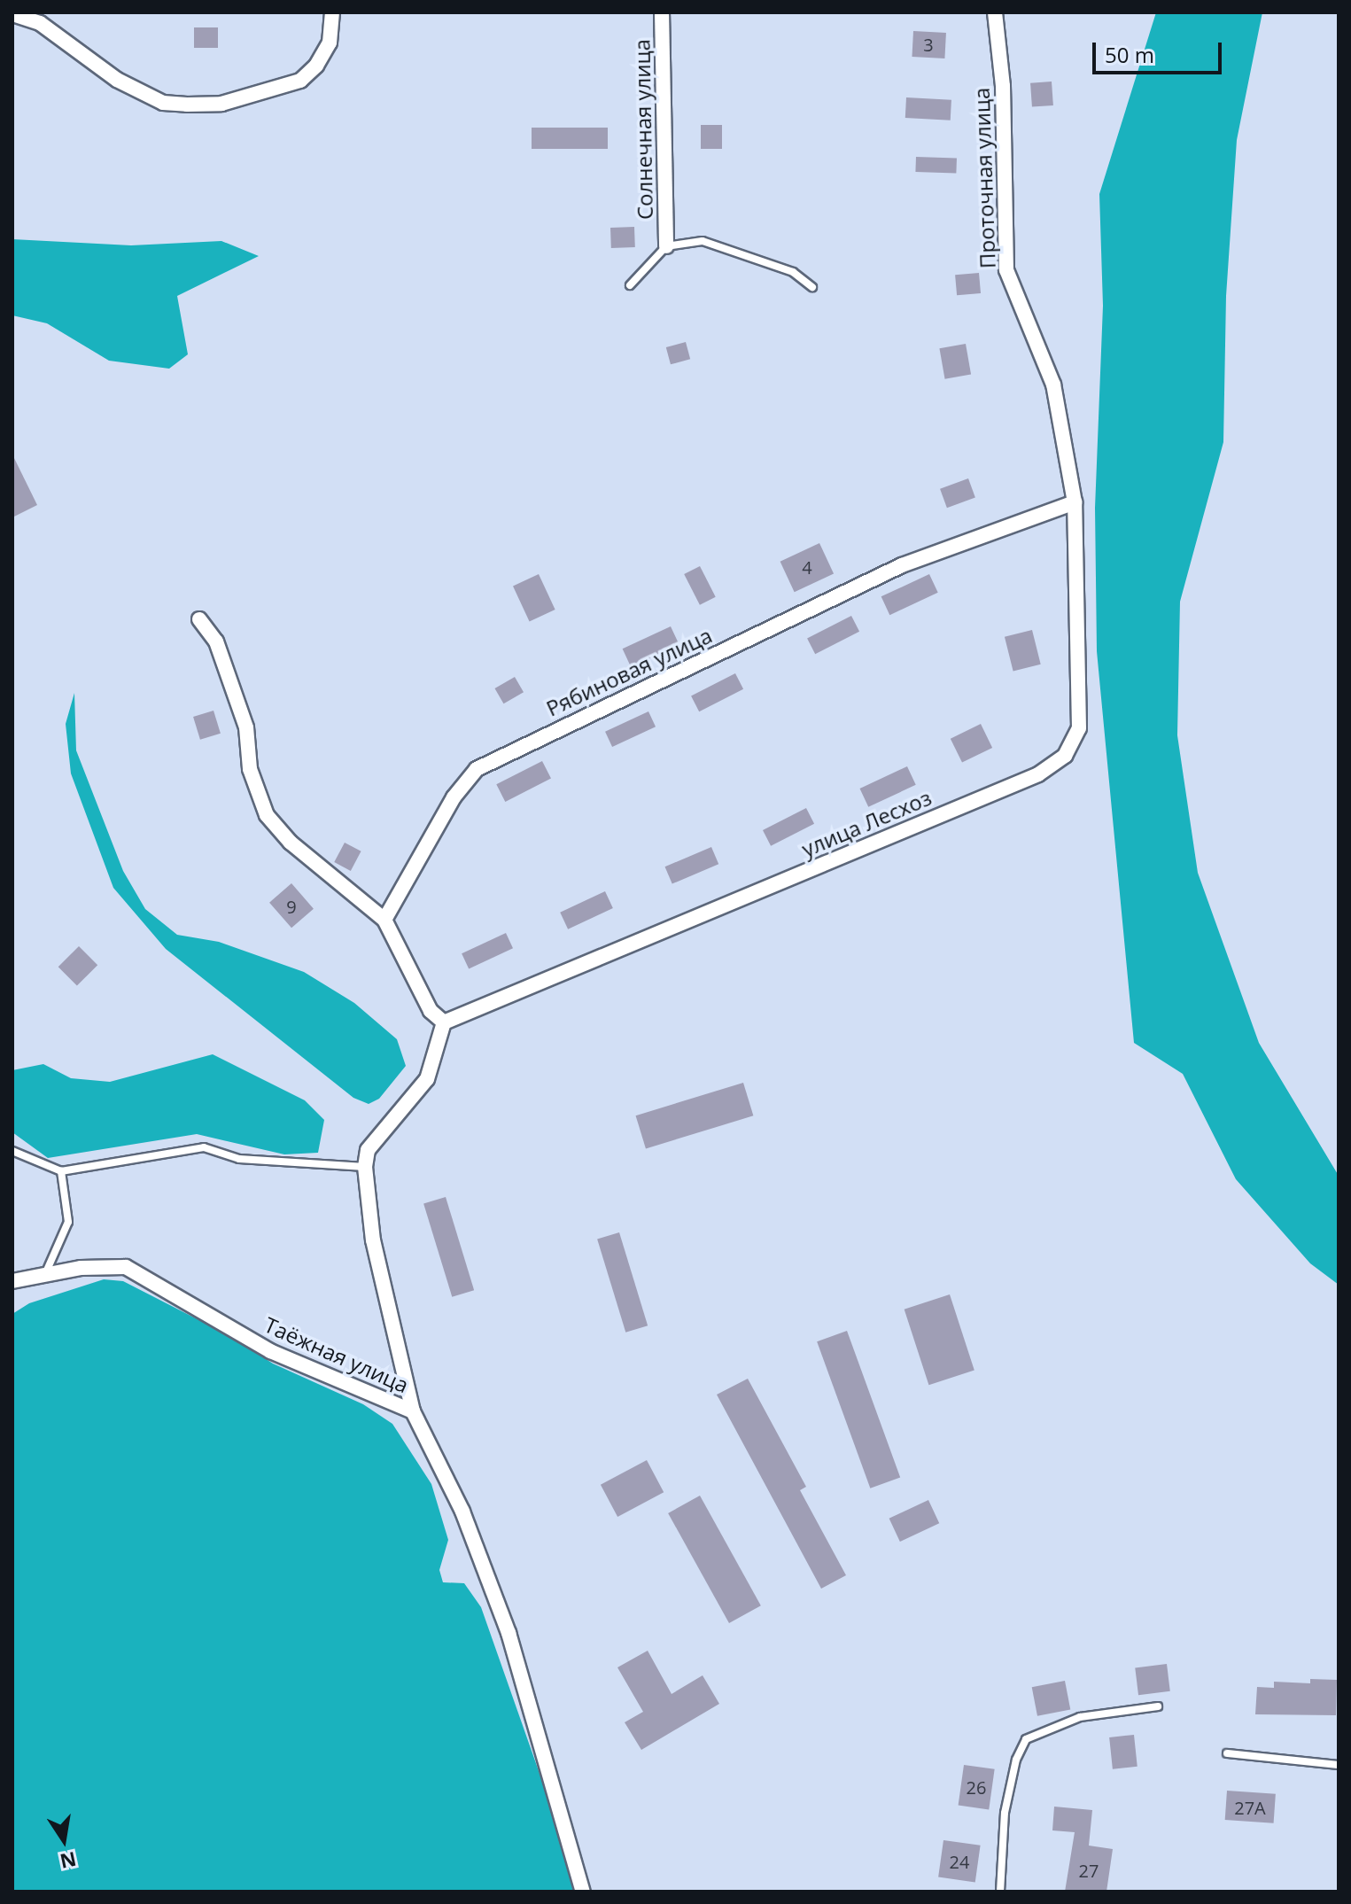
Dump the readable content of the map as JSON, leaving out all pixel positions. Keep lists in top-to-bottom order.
{
  "streets": {
    "street": [
      "Солнечная улица",
      "Проточная улица",
      "Рябиновая улица",
      "улица Лесхоз",
      "Таёжная улица"
    ]
  },
  "crossings": [
    ["Проточная улица", "Рябиновая улица"],
    ["Проточная улица", "улица Лесхоз"],
    ["Рябиновая улица", "улица Лесхоз"]
  ],
  "house_numbers": [
    "3",
    "4",
    "9",
    "26",
    "27А",
    "24",
    "27"
  ],
  "scale_bar": "50 m",
  "north": "bottom"
}
